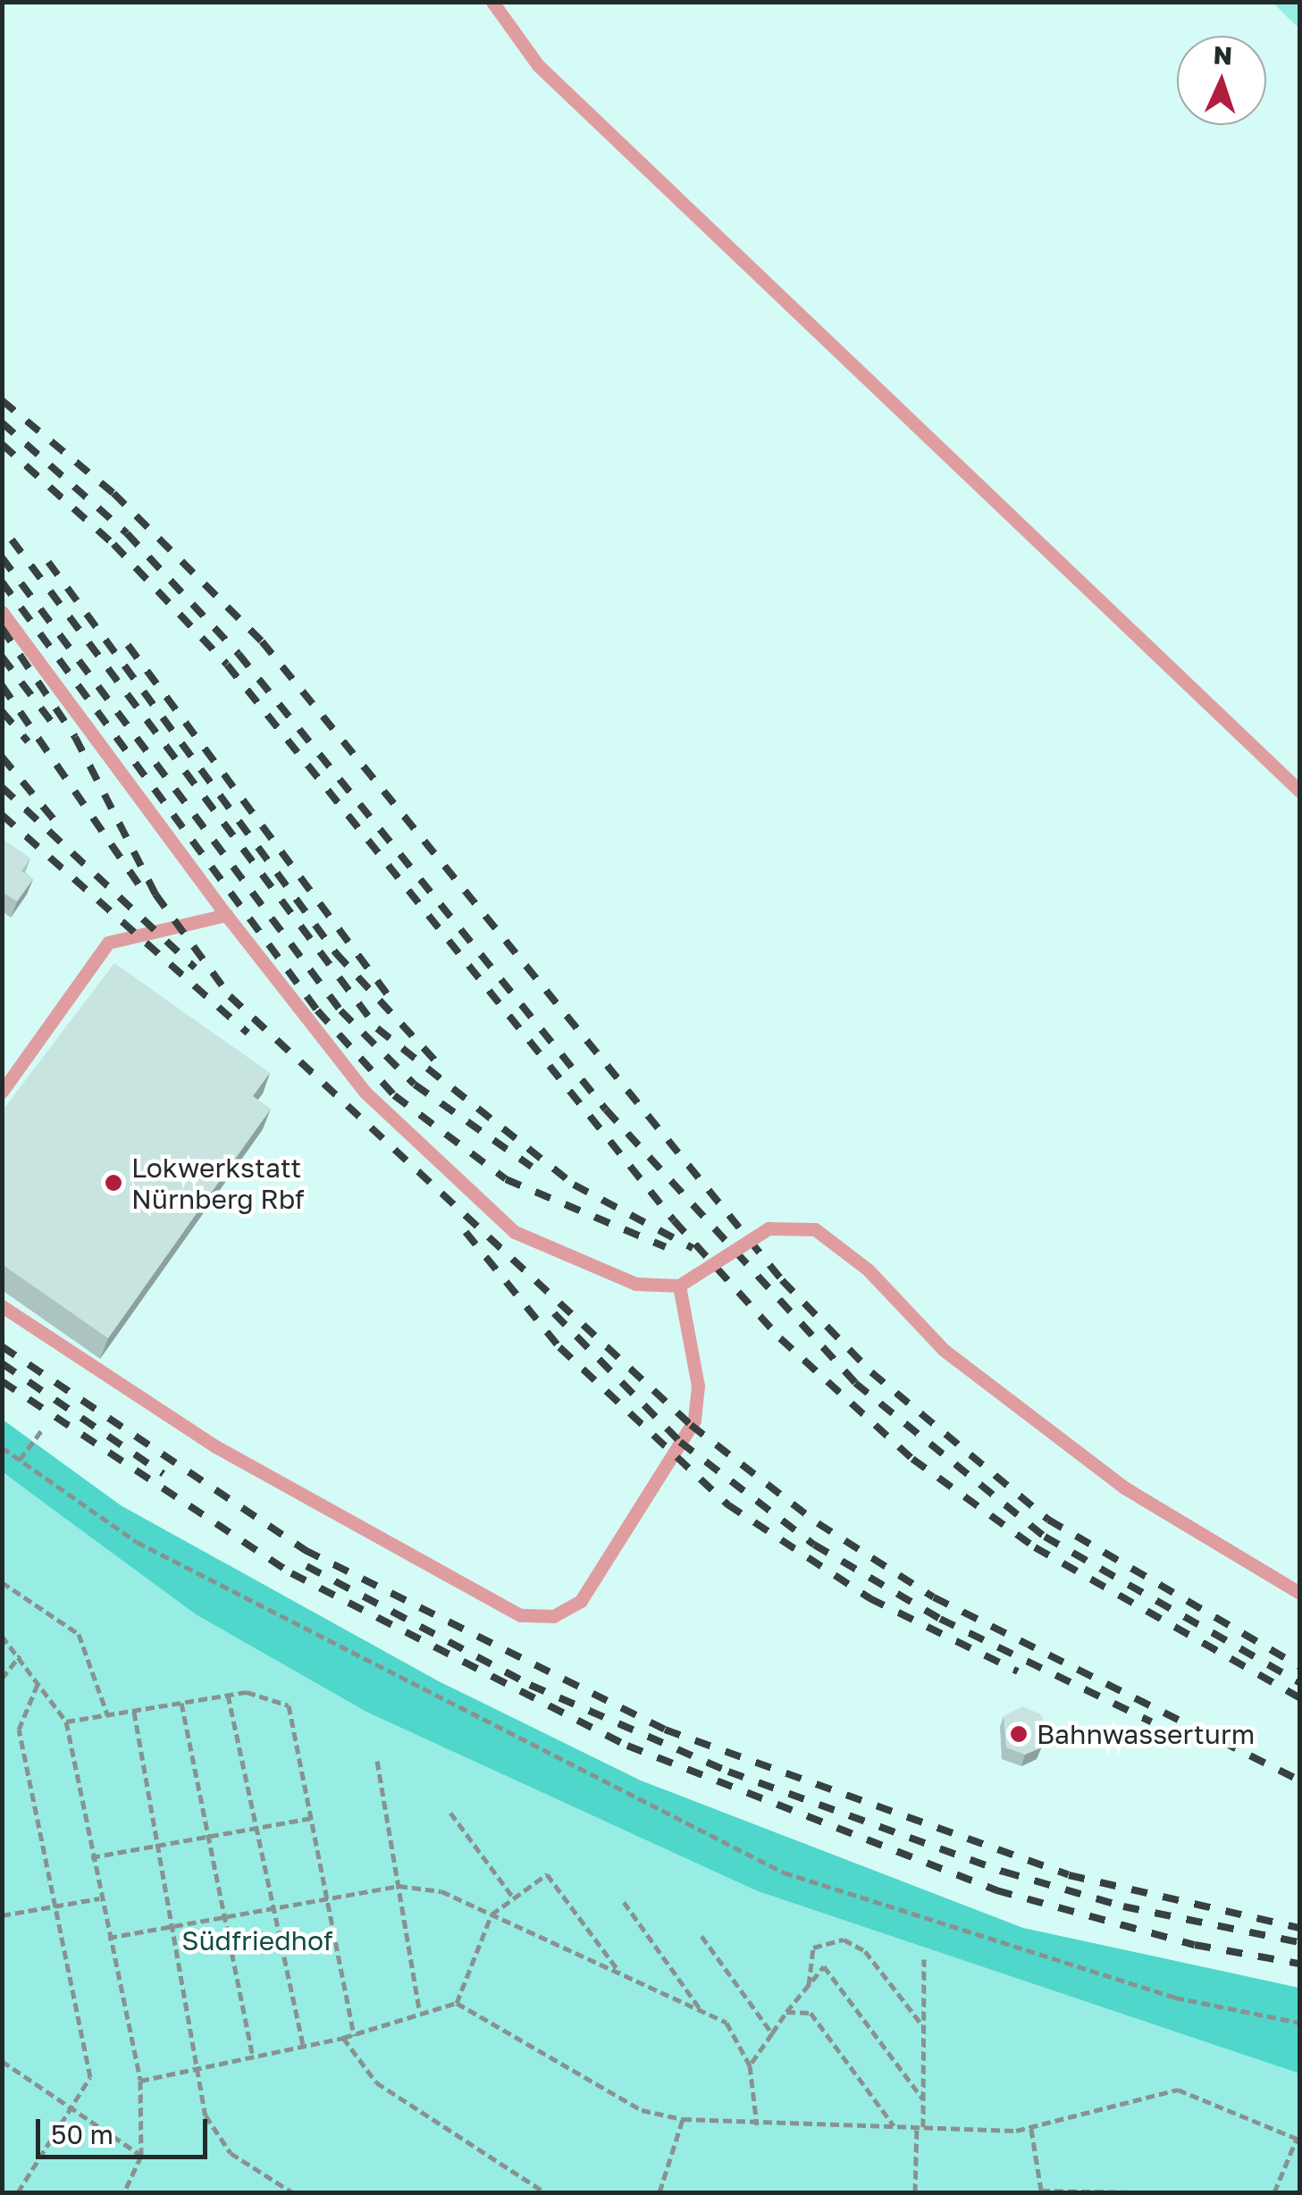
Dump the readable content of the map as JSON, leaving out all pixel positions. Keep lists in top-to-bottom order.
{
  "parks": ["Südfriedhof"],
  "places": ["Lokwerkstatt Nürnberg Rbf", "Bahnwasserturm"],
  "scale_bar": "50 m",
  "north": "top"
}
